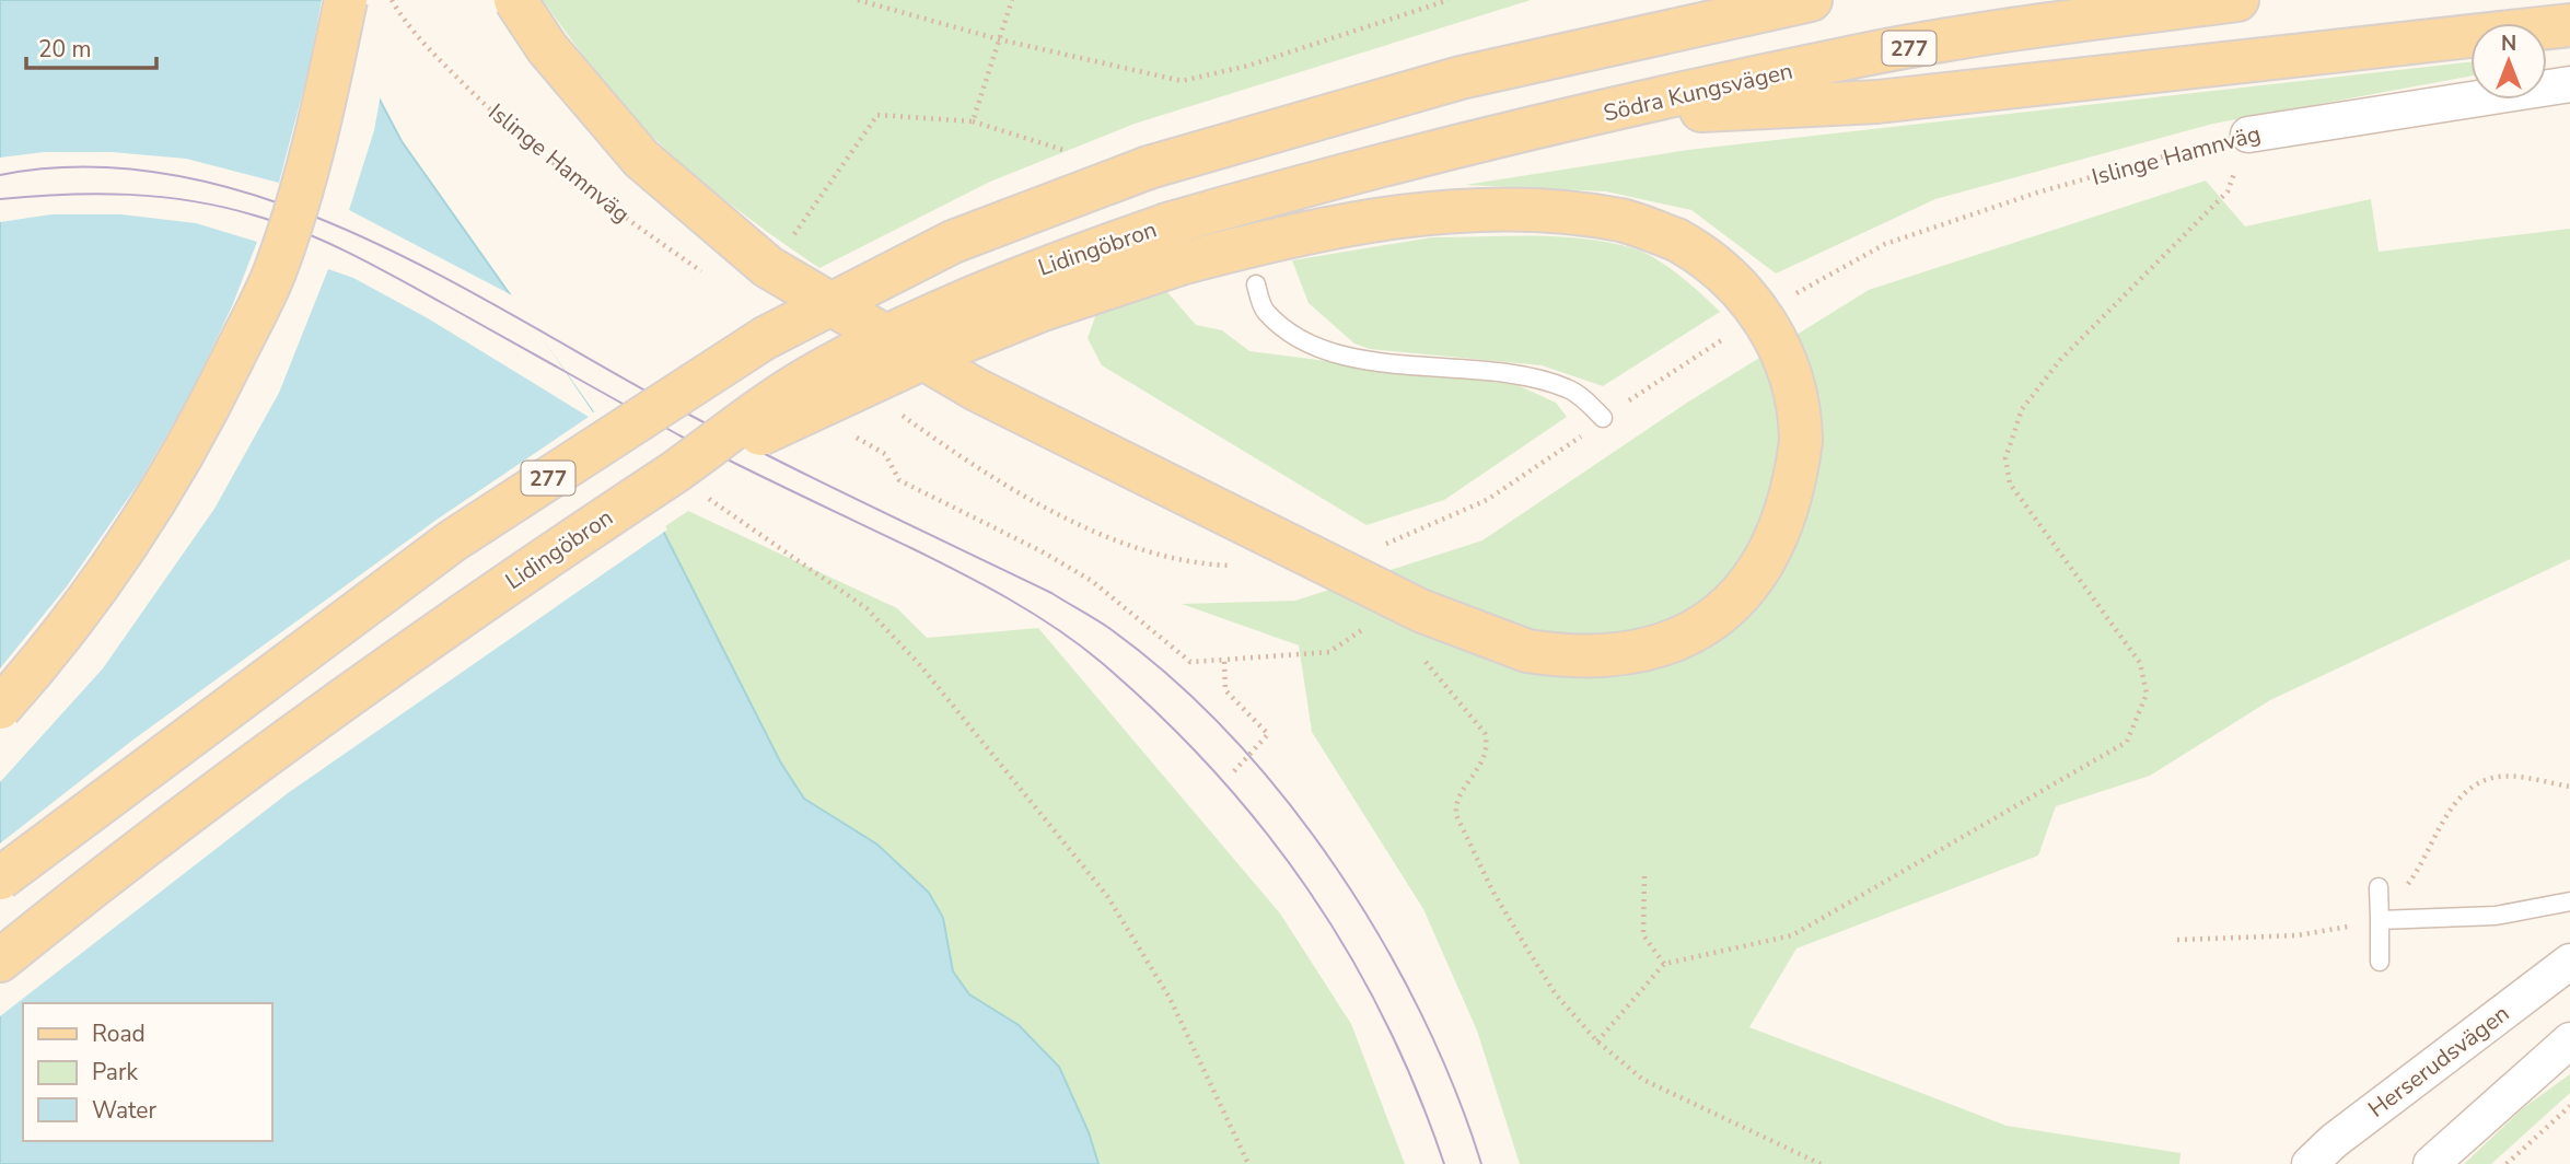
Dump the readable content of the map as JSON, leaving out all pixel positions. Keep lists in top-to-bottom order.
{
  "streets": {
    "main road": ["277", "Södra Kungsvägen", "Lidingöbron"],
    "street": ["Islinge Hamnväg", "Herserudsvägen"]
  },
  "crossings": [
    ["Södra Kungsvägen", "Lidingöbron"]
  ],
  "legend": ["Road", "Park", "Water"],
  "scale_bar": "20 m",
  "north": "top"
}
